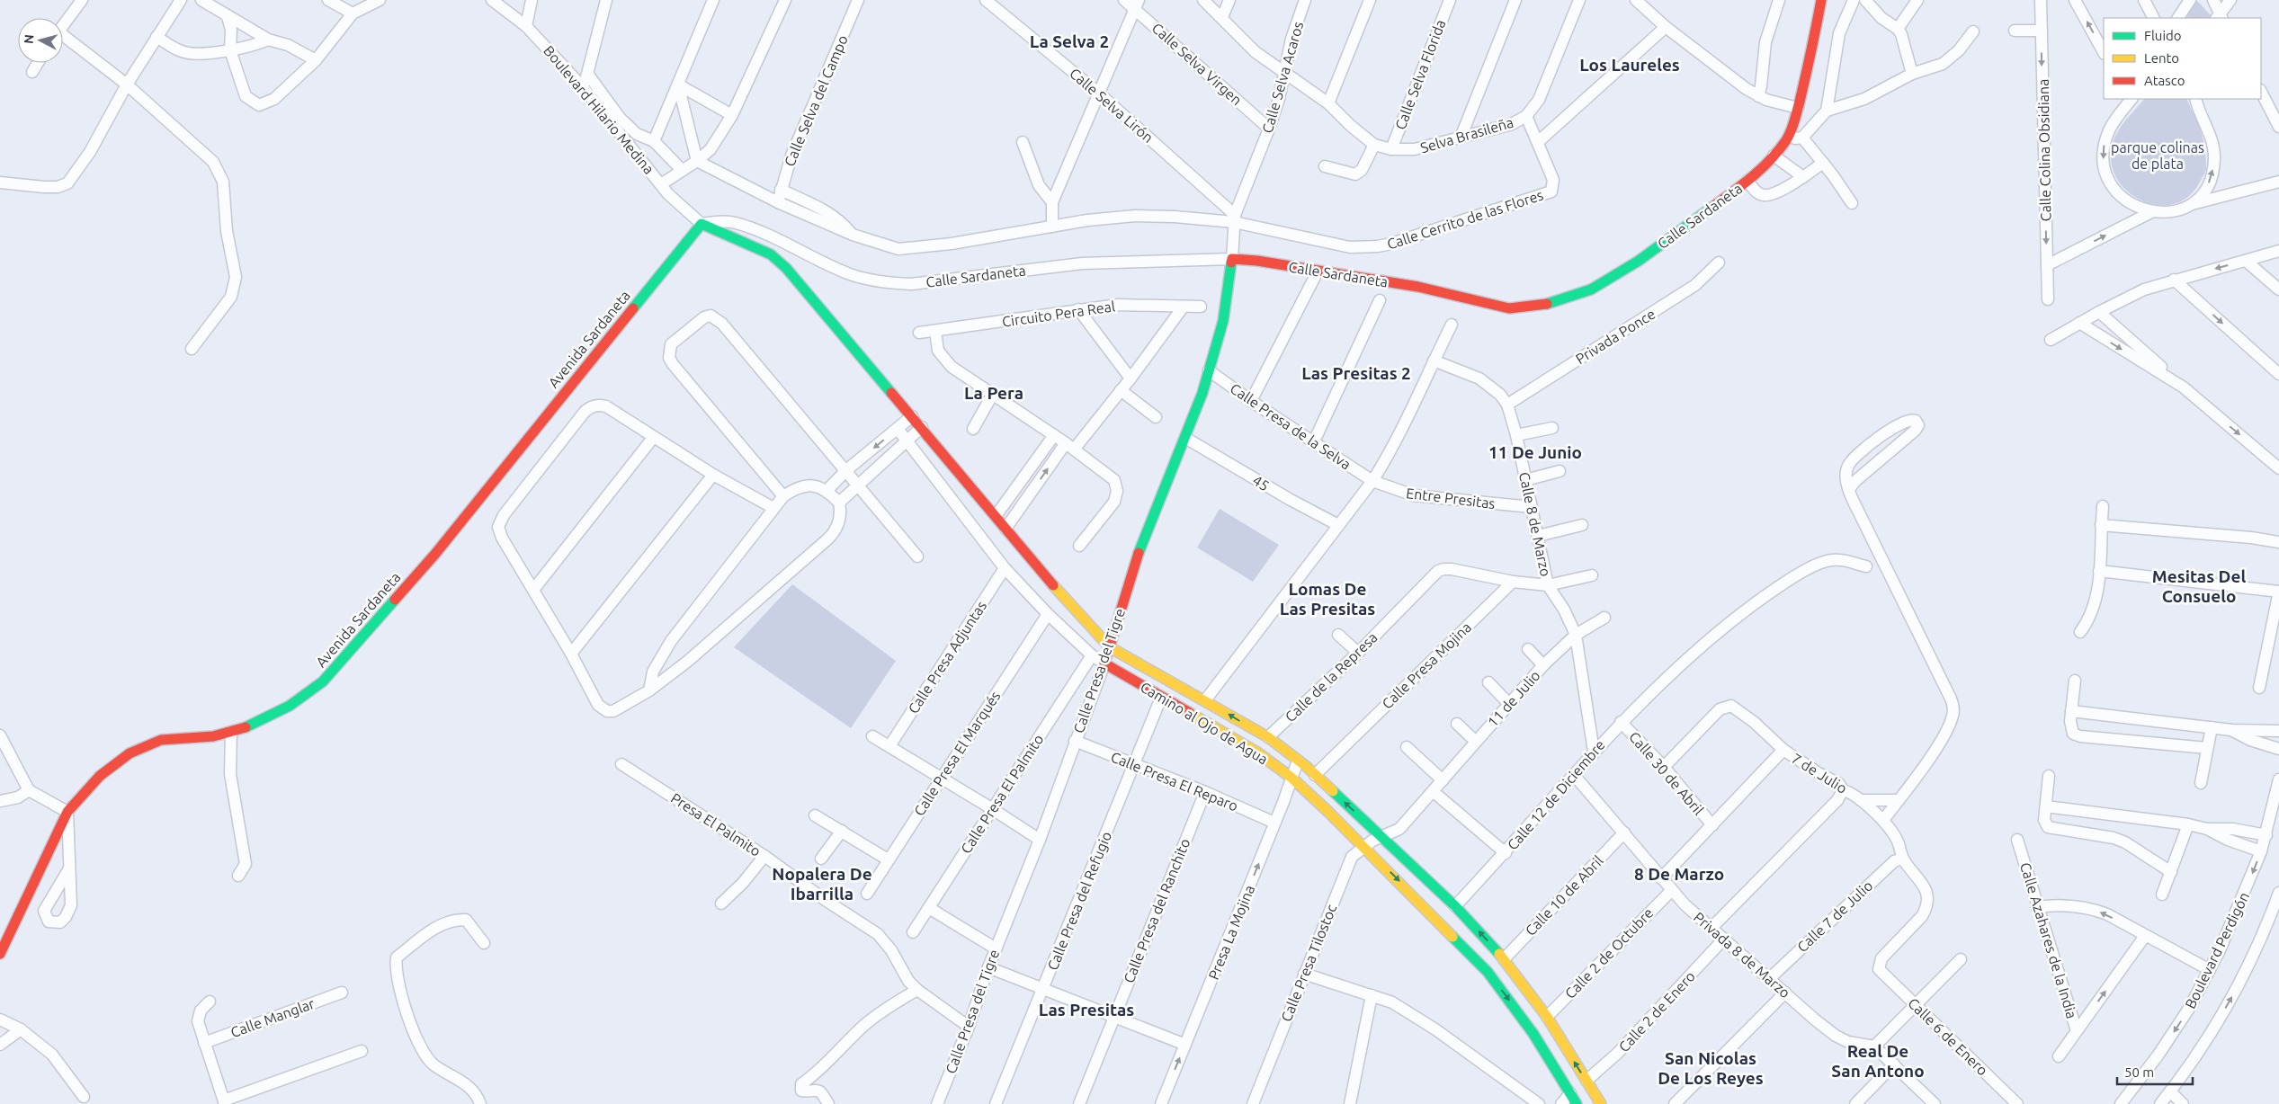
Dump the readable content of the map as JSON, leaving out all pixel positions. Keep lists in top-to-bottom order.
{
  "streets": {
    "street": [
      "Calle Selva Virgen",
      "Calle Selva Florida",
      "Calle Selva Acaros",
      "Calle Selva del Campo",
      "Calle Selva Lirón",
      "Boulevard Hilario Medina",
      "Selva Brasileña",
      "Calle Colina Obsidiana",
      "Calle Sardaneta",
      "Calle Cerrito de las Flores",
      "Circuito Pera Real",
      "Privada Ponce",
      "Avenida Sardaneta",
      "Calle Presa de la Selva",
      "45",
      "Entre Presitas",
      "Calle 8 de Marzo",
      "Calle Presa Adjuntas",
      "Calle Presa Mojina",
      "Calle Presa del Tigre",
      "Calle de la Represa",
      "11 de Julio",
      "Camino al Ojo de Agua",
      "Calle Presa El Marqués",
      "Calle 30 de Abril",
      "7 de Julio",
      "Calle Presa El Reparo",
      "Calle Presa El Palmito",
      "Calle 12 de Diciembre",
      "Presa El Palmito",
      "Calle 10 de Abril",
      "Calle Presa del Refugio",
      "Calle Presa del Ranchito",
      "Calle 7 de Julio",
      "Presa La Mojina",
      "Calle Azahares de la India",
      "Boulevard Perdigón",
      "Calle 2 de Octubre",
      "Privada 8 de Marzo",
      "Calle Presa Tilostoc",
      "Calle 2 de Enero",
      "Calle Manglar",
      "Calle 6 de Enero"
    ]
  },
  "crossings": [
    ["Calle Selva Virgen", "Calle Selva Acaros"],
    ["Calle Selva Florida", "Selva Brasileña"],
    ["Calle Selva Acaros", "Calle Selva Lirón"],
    ["Calle Selva Acaros", "Calle Cerrito de las Flores"],
    ["Calle Selva Acaros", "Calle Presa del Tigre"],
    ["Calle Selva Lirón", "Calle Cerrito de las Flores"],
    ["Calle Selva Lirón", "Calle Presa del Tigre"],
    ["Boulevard Hilario Medina", "Calle Sardaneta"],
    ["Boulevard Hilario Medina", "Avenida Sardaneta"],
    ["Boulevard Hilario Medina", "Camino al Ojo de Agua"],
    ["Selva Brasileña", "Calle Cerrito de las Flores"],
    ["Calle Sardaneta", "Avenida Sardaneta"],
    ["Calle Sardaneta", "Calle Presa del Tigre"],
    ["Calle Sardaneta", "Camino al Ojo de Agua"],
    ["Calle Cerrito de las Flores", "Calle Presa del Tigre"],
    ["Privada Ponce", "Calle 8 de Marzo"],
    ["Avenida Sardaneta", "Camino al Ojo de Agua"],
    ["Calle Presa de la Selva", "Entre Presitas"],
    ["Calle Presa de la Selva", "Calle Presa del Tigre"],
    ["45", "Calle Presa del Tigre"],
    ["Entre Presitas", "Calle 8 de Marzo"],
    ["Calle 8 de Marzo", "11 de Julio"],
    ["Calle 8 de Marzo", "Calle 12 de Diciembre"],
    ["Calle Presa Adjuntas", "Camino al Ojo de Agua"],
    ["Calle Presa Mojina", "Calle de la Represa"],
    ["Calle Presa Mojina", "Camino al Ojo de Agua"],
    ["Calle Presa del Tigre", "Camino al Ojo de Agua"],
    ["Calle Presa del Tigre", "Calle Presa El Reparo"],
    ["Calle Presa del Tigre", "Presa El Palmito"],
    ["Calle de la Represa", "Camino al Ojo de Agua"],
    ["11 de Julio", "Camino al Ojo de Agua"],
    ["11 de Julio", "Calle Presa Tilostoc"],
    ["Camino al Ojo de Agua", "Calle Presa El Marqués"],
    ["Camino al Ojo de Agua", "Calle Presa El Palmito"],
    ["Camino al Ojo de Agua", "Calle 12 de Diciembre"],
    ["Camino al Ojo de Agua", "Calle 10 de Abril"],
    ["Camino al Ojo de Agua", "Calle Presa del Refugio"],
    ["Camino al Ojo de Agua", "Presa La Mojina"],
    ["Camino al Ojo de Agua", "Calle 2 de Octubre"],
    ["Camino al Ojo de Agua", "Calle Presa Tilostoc"],
    ["Camino al Ojo de Agua", "Calle 2 de Enero"],
    ["Calle 30 de Abril", "7 de Julio"],
    ["Calle 30 de Abril", "Calle 12 de Diciembre"],
    ["7 de Julio", "Calle 7 de Julio"],
    ["7 de Julio", "Calle 6 de Enero"],
    ["Calle Presa El Reparo", "Calle Presa del Refugio"],
    ["Calle Presa El Reparo", "Calle Presa del Ranchito"],
    ["Calle Presa El Reparo", "Presa La Mojina"],
    ["Calle 12 de Diciembre", "Privada 8 de Marzo"],
    ["Calle 10 de Abril", "Privada 8 de Marzo"],
    ["Calle 7 de Julio", "Privada 8 de Marzo"],
    ["Calle 2 de Octubre", "Privada 8 de Marzo"],
    ["Privada 8 de Marzo", "Calle 2 de Enero"]
  ],
  "one_way": ["Calle Colina Obsidiana", "Presa La Mojina", "Calle Azahares de la India"],
  "districts": [
    "La Selva 2",
    "Los Laureles",
    "Las Presitas 2",
    "La Pera",
    "11 De Junio",
    "Mesitas Del Consuelo",
    "Lomas De Las Presitas",
    "Nopalera De Ibarrilla",
    "8 De Marzo",
    "Las Presitas",
    "Real De San Antono",
    "San Nicolas De Los Reyes"
  ],
  "parks": ["parque colinas de plata"],
  "legend": ["Fluido", "Lento", "Atasco"],
  "scale_bar": "50 m",
  "north": "left"
}
